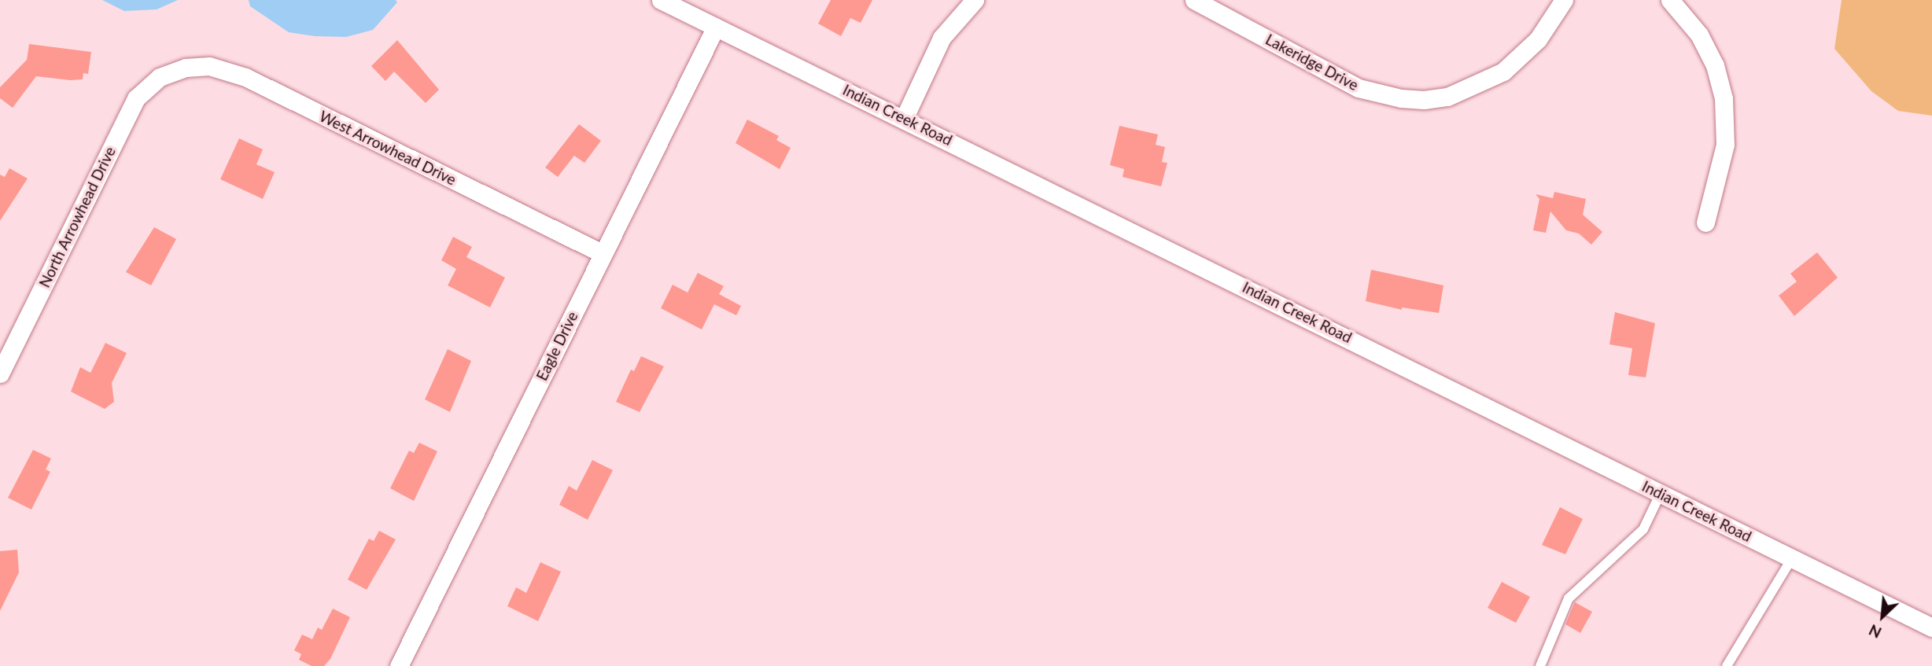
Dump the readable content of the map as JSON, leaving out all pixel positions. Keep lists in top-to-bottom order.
{
  "streets": {
    "street": [
      "Lakeridge Drive",
      "Indian Creek Road",
      "West Arrowhead Drive",
      "North Arrowhead Drive",
      "Eagle Drive"
    ]
  },
  "crossings": [
    ["Indian Creek Road", "Eagle Drive"],
    ["West Arrowhead Drive", "North Arrowhead Drive"],
    ["West Arrowhead Drive", "Eagle Drive"]
  ],
  "north": "bottom left"
}
